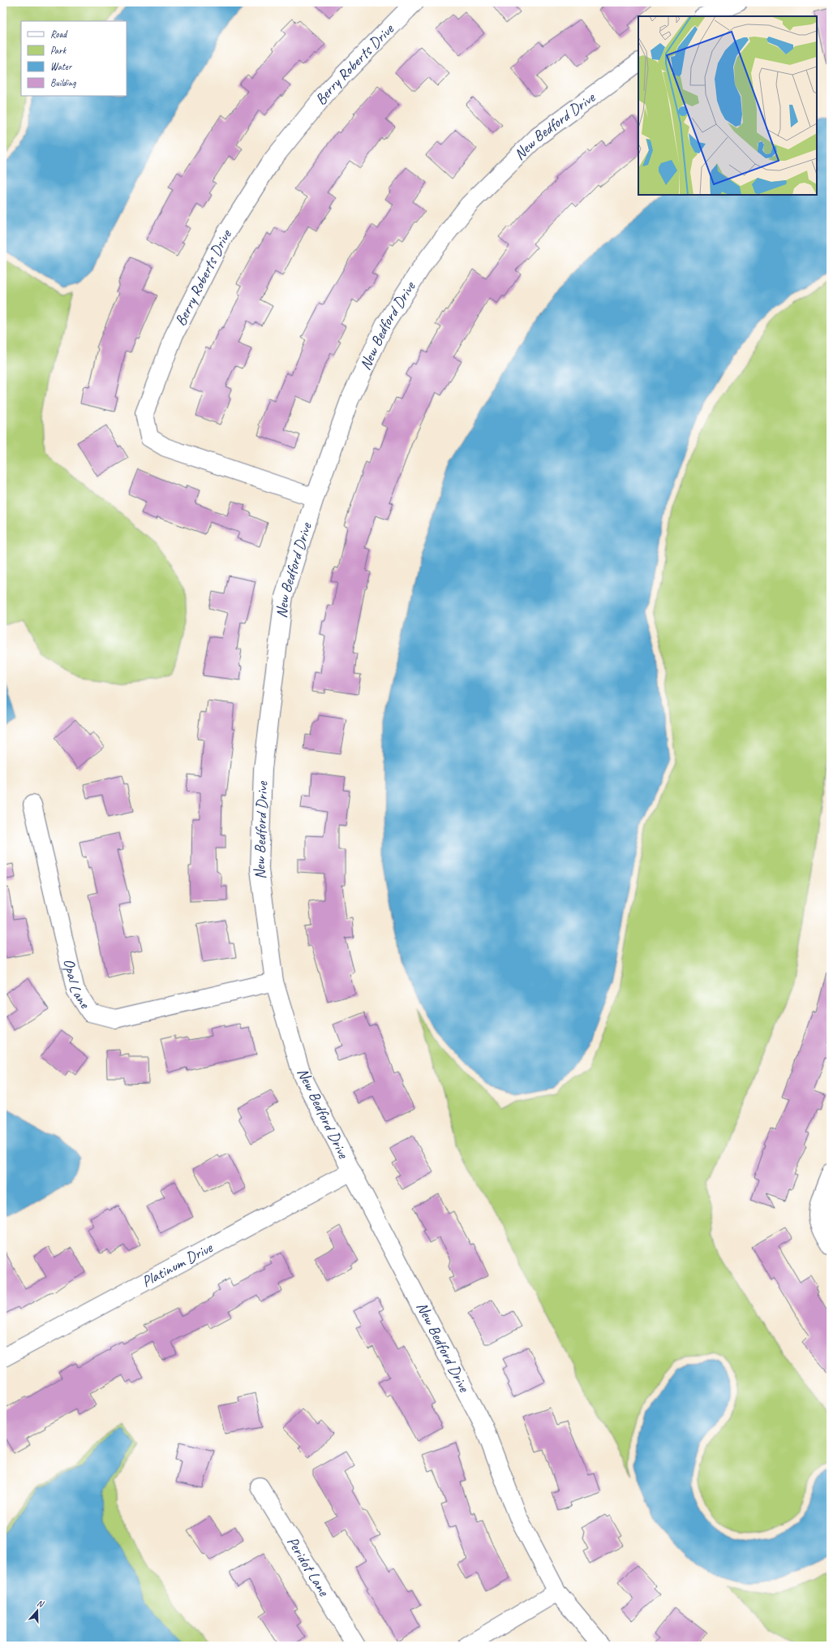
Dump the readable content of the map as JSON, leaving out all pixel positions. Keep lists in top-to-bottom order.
{
  "streets": {
    "street": [
      "Berry Roberts Drive",
      "New Bedford Drive",
      "Opal Lane",
      "Platinum Drive",
      "Peridot Lane"
    ]
  },
  "crossings": [
    ["Berry Roberts Drive", "New Bedford Drive"],
    ["New Bedford Drive", "Opal Lane"],
    ["New Bedford Drive", "Platinum Drive"]
  ],
  "legend": [
    "Road",
    "Park",
    "Water",
    "Building"
  ],
  "north": "top"
}
